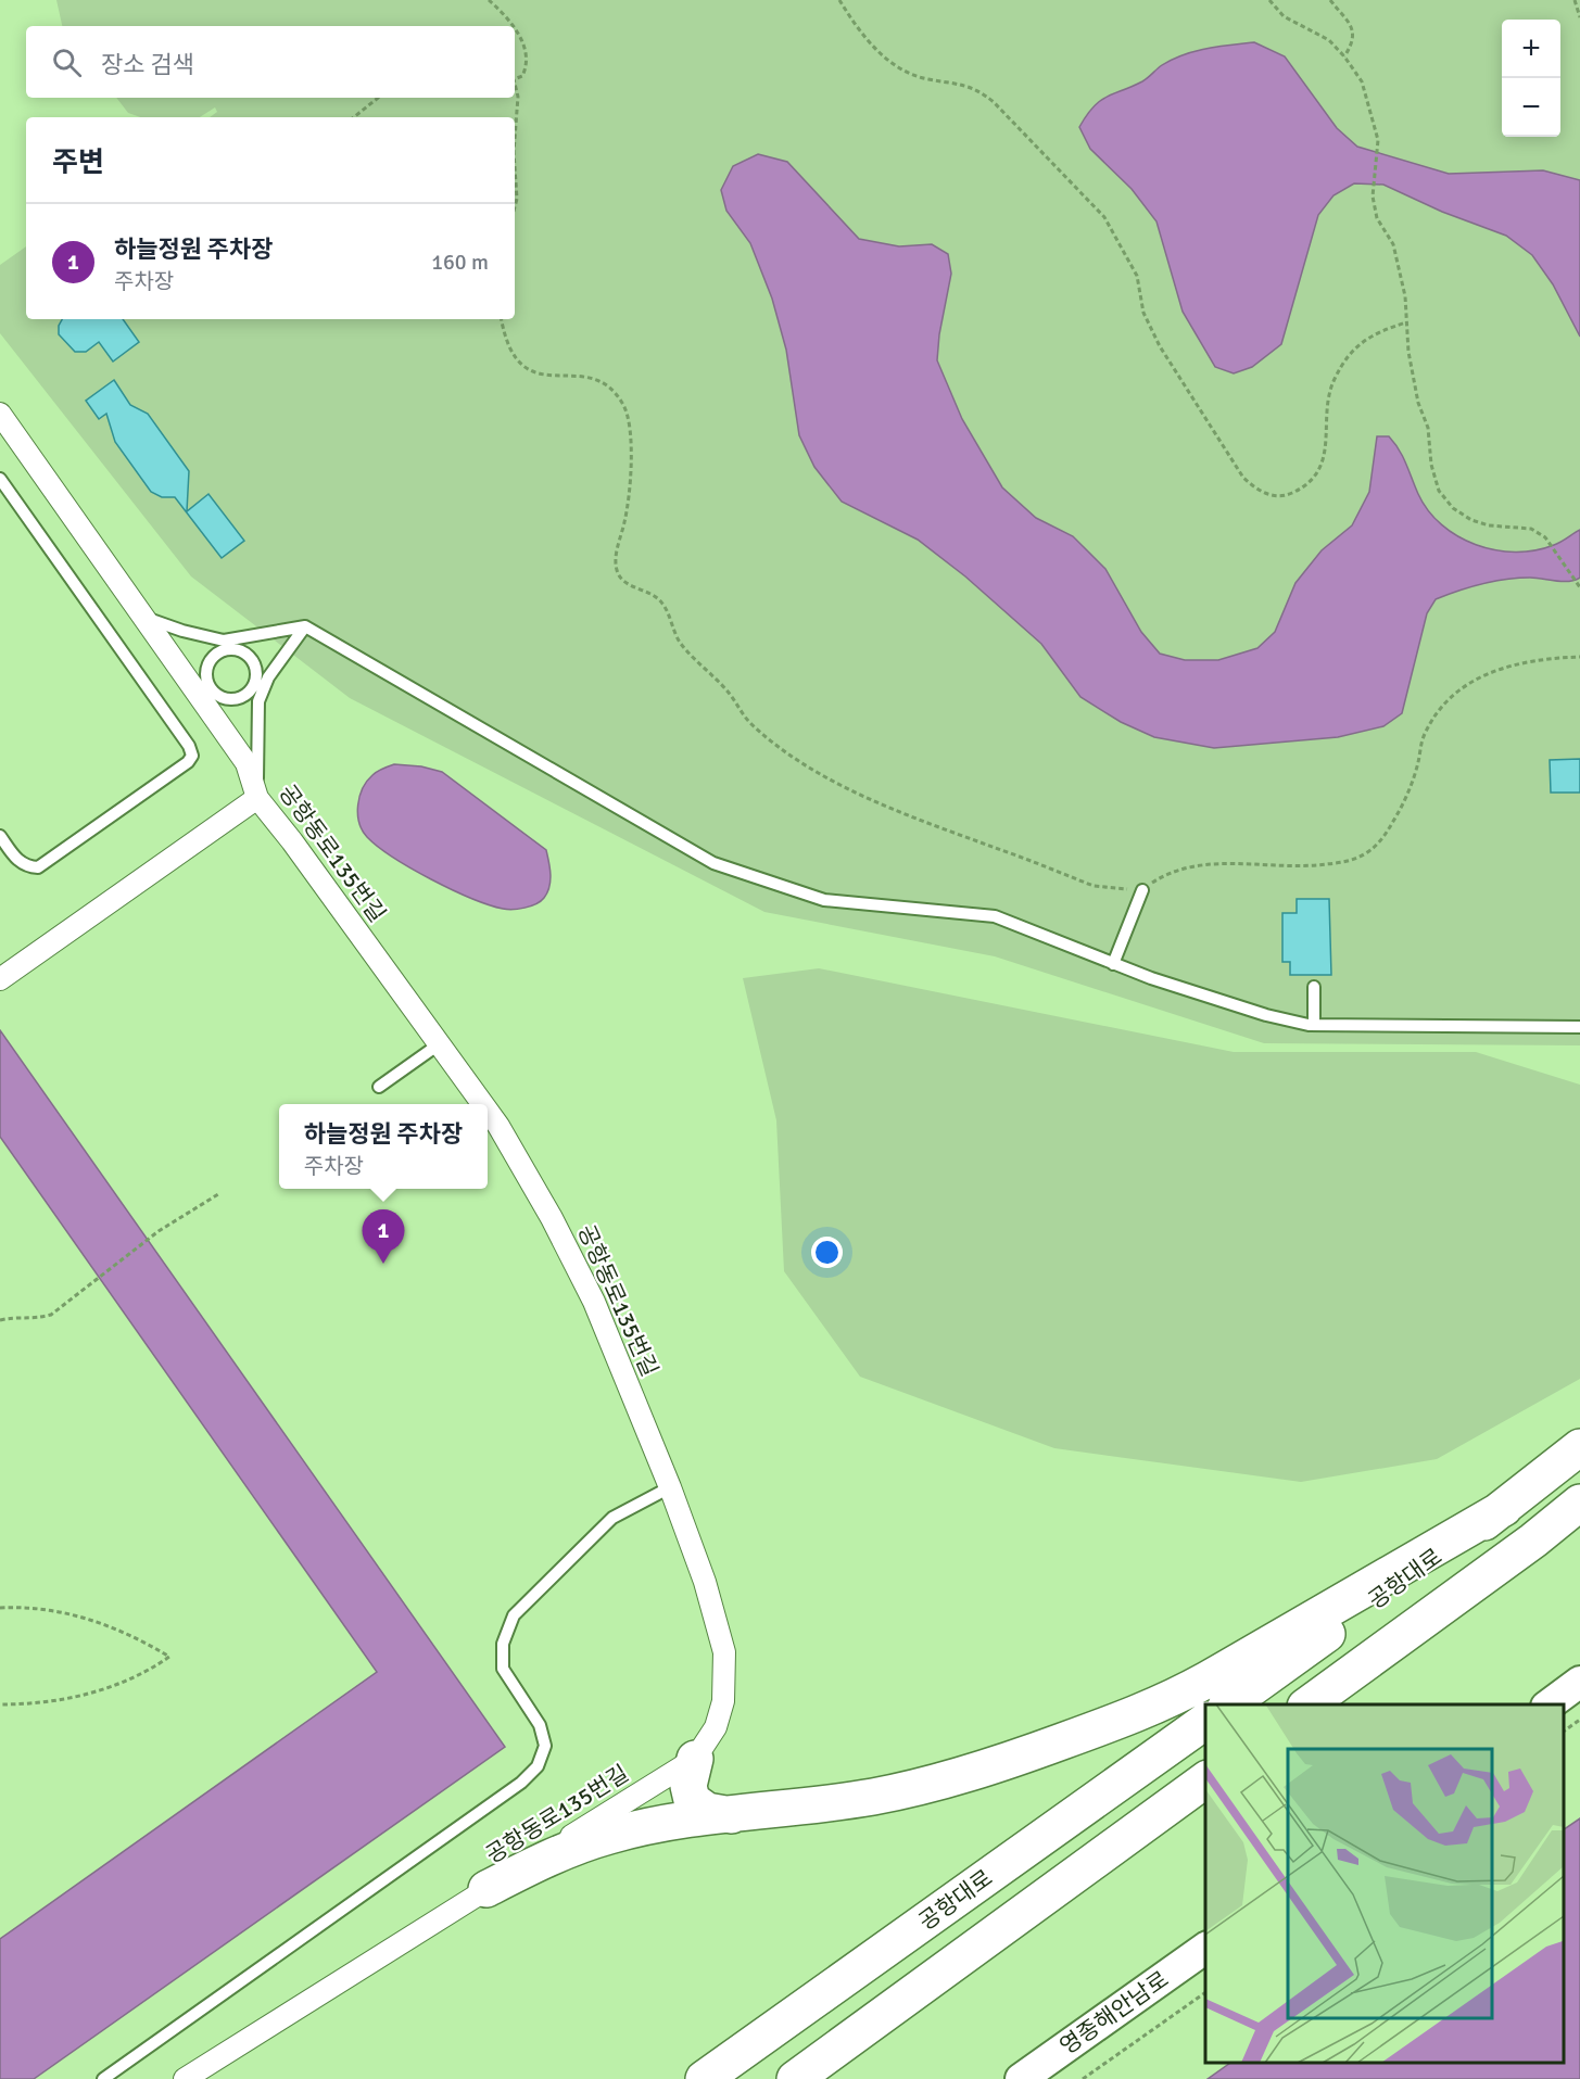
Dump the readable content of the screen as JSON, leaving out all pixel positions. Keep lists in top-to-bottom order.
{
  "streets": {
    "highway": ["공항대로"],
    "main road": ["영종해안남로"],
    "street": ["공항동로135번길"]
  },
  "page": {
    "map_buttons": ["+", "−"],
    "search": "장소 검색",
    "heading": "주변",
    "list": [
      {
        "mark": "1",
        "name": "하늘정원 주차장",
        "note": "주차장",
        "value": "160 m"
      }
    ],
    "popup": ["하늘정원 주차장", "주차장"],
    "pins": "1"
  }
}
